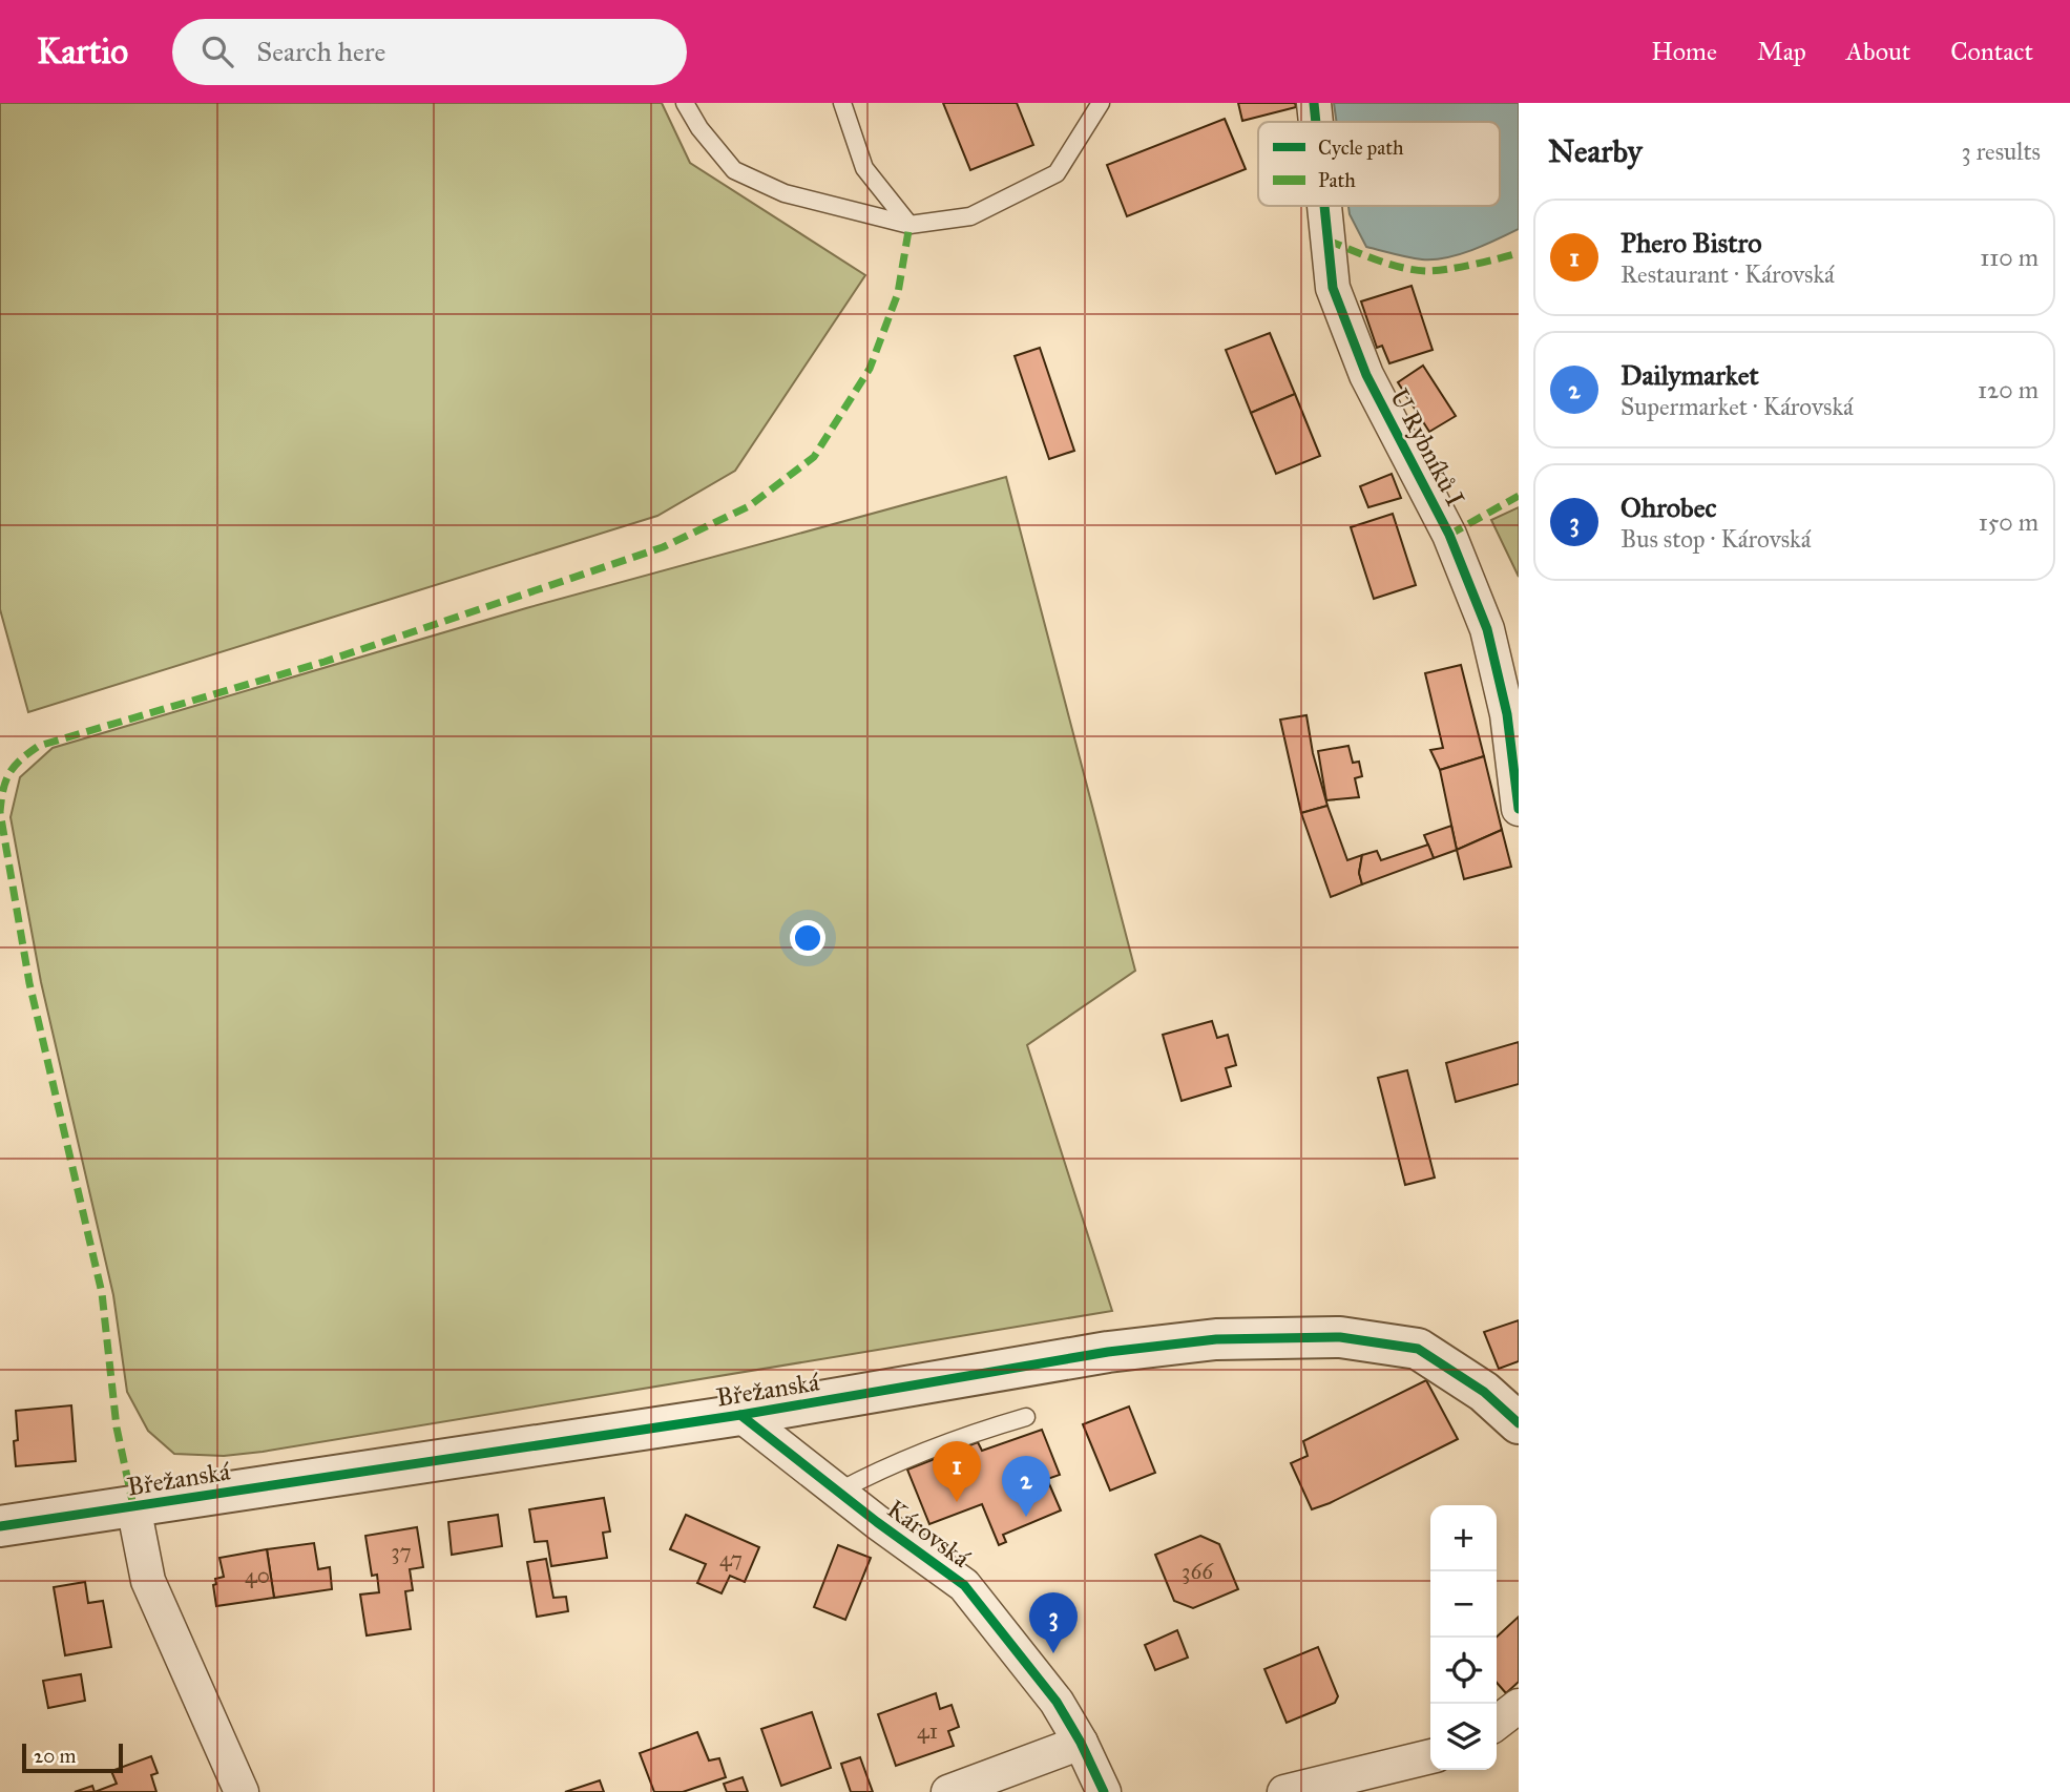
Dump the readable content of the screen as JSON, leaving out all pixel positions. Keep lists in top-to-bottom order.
{
  "streets": {
    "street": ["U Rybníků I", "Břežanská", "Károvská"]
  },
  "crossings": [
    ["Břežanská", "Károvská"]
  ],
  "house_numbers": [
    "37",
    "47",
    "366",
    "40",
    "41"
  ],
  "legend": ["Cycle path", "Path"],
  "scale_bar": "20 m",
  "page": {
    "header": "Kartio",
    "search": "Search here",
    "nav": [
      "Home",
      "Map",
      "About",
      "Contact"
    ],
    "heading": ["Nearby", "3 results"],
    "list": [
      {
        "mark": "1",
        "name": "Phero Bistro",
        "note": "Restaurant · Károvská",
        "value": "110 m"
      },
      {
        "mark": "2",
        "name": "Dailymarket",
        "note": "Supermarket · Károvská",
        "value": "120 m"
      },
      {
        "mark": "3",
        "name": "Ohrobec",
        "note": "Bus stop · Károvská",
        "value": "150 m"
      }
    ],
    "pins": ["1", "2", "3"],
    "map_buttons": ["+", "−"],
    "scale": "20 m"
  }
}
